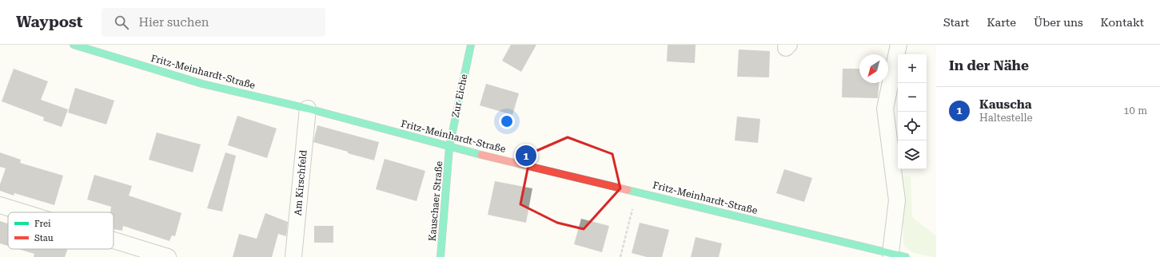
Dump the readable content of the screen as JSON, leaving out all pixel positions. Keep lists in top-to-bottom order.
{
  "streets": {
    "street": [
      "Fritz-Meinhardt-Straße",
      "Zur Eiche",
      "Am Kirschfeld",
      "Kauschaer Straße"
    ]
  },
  "crossings": [
    ["Fritz-Meinhardt-Straße", "Zur Eiche"],
    ["Fritz-Meinhardt-Straße", "Am Kirschfeld"],
    ["Fritz-Meinhardt-Straße", "Kauschaer Straße"],
    ["Zur Eiche", "Kauschaer Straße"]
  ],
  "legend": ["Frei", "Stau"],
  "north": "bottom left",
  "page": {
    "header": "Waypost",
    "search": "Hier suchen",
    "nav": [
      "Start",
      "Karte",
      "Über uns",
      "Kontakt"
    ],
    "heading": "In der Nähe",
    "map_buttons": ["+", "−"],
    "list": [
      {
        "mark": "1",
        "name": "Kauscha",
        "note": "Haltestelle",
        "value": "10 m"
      }
    ],
    "pins": "1"
  }
}
